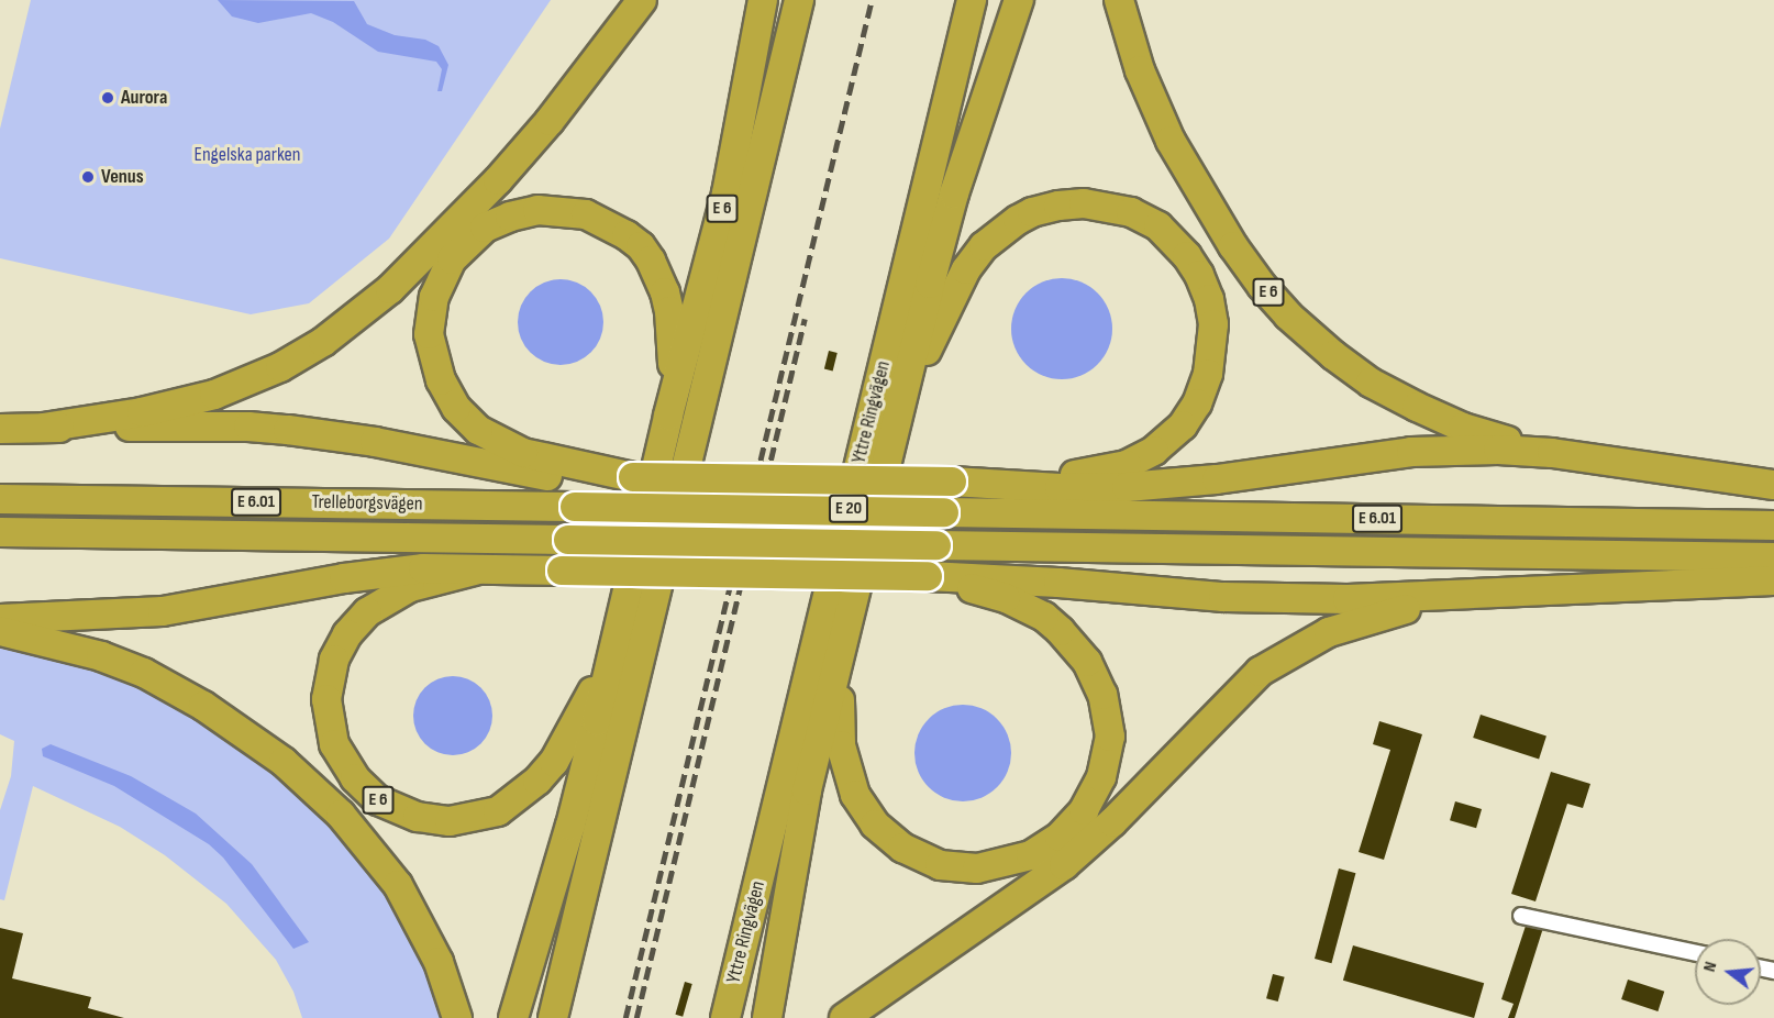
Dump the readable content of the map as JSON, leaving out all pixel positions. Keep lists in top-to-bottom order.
{
  "streets": {
    "highway": [
      "E 6",
      "Yttre Ringvägen",
      "E 6.01",
      "Trelleborgsvägen",
      "E 20"
    ]
  },
  "parks": ["Engelska parken"],
  "places": ["Aurora", "Venus"],
  "north": "left"
}
